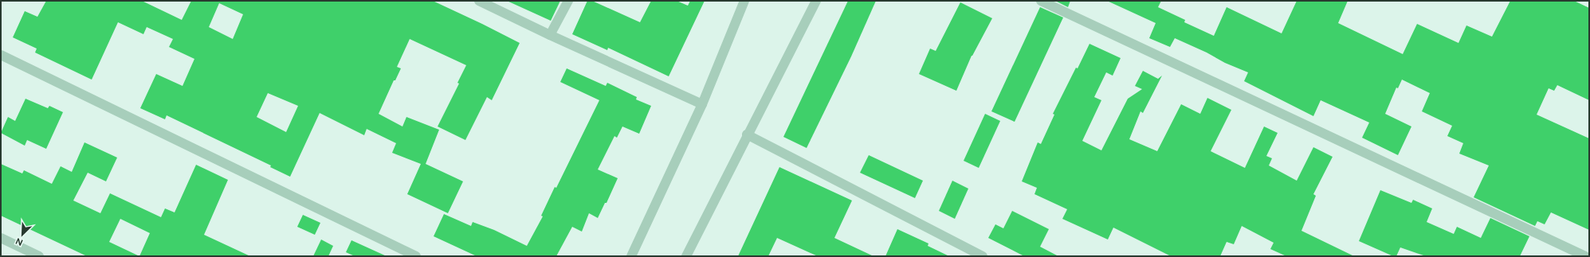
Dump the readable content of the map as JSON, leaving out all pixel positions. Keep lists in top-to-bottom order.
{
  "north": "bottom left"
}
